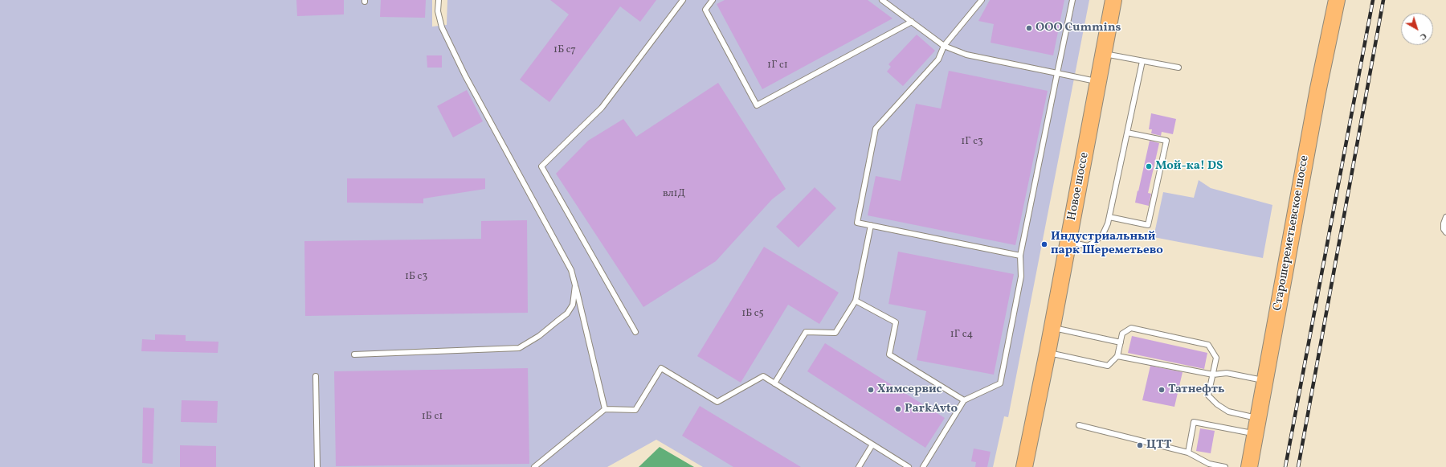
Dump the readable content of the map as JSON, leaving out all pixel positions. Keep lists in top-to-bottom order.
{
  "streets": {
    "main road": ["Новое шоссе", "Старошереметьевское шоссе"]
  },
  "places": [
    "OOO Cummins",
    "Мой-ка! DS",
    "Индустриальный парк Шереметьево",
    "Химсервис",
    "Татнефть",
    "ParkAvto",
    "ЦТТ"
  ],
  "house_numbers": [
    "1Б с7",
    "1Г с1",
    "1Г с3",
    "вл1Д",
    "1Б с3",
    "1Б с5",
    "1Г с4",
    "1Б с1"
  ],
  "north": "bottom right"
}
